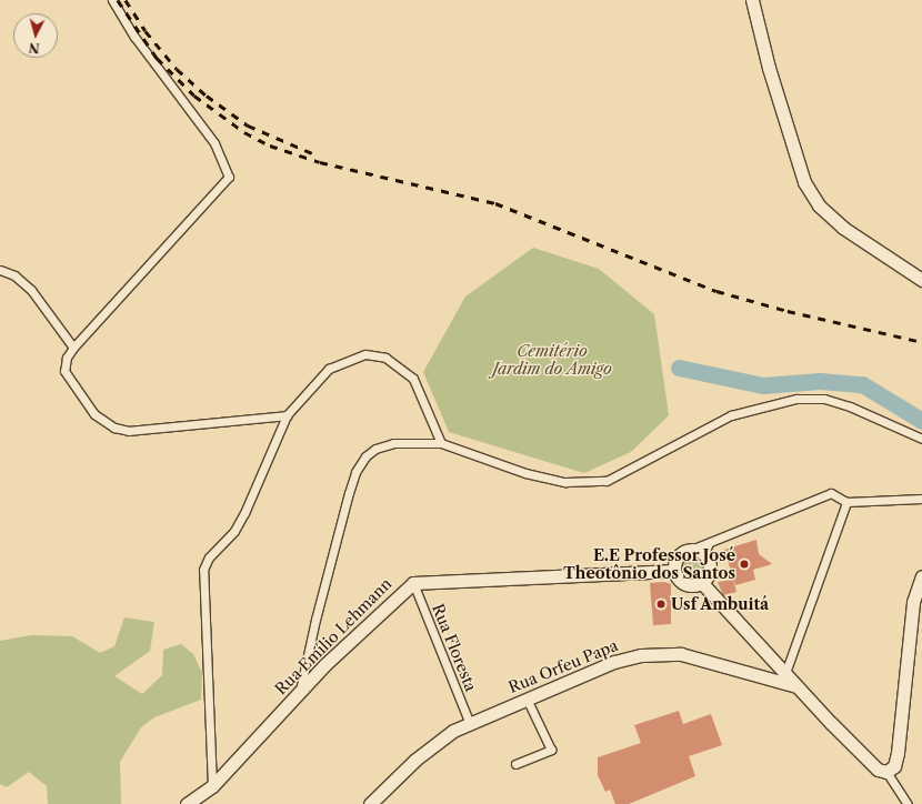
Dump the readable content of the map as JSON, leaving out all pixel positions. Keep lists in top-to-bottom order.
{
  "streets": {
    "main road": ["Rua Emílio Lehmann", "Rua Orfeu Papa"],
    "street": ["Rua Floresta"]
  },
  "crossings": [
    ["Rua Emílio Lehmann", "Rua Floresta"],
    ["Rua Floresta", "Rua Orfeu Papa"]
  ],
  "parks": ["Cemitério Jardim do Amigo"],
  "places": ["E.E Professor José Theotônio dos Santos", "Usf Ambuitá"],
  "north": "bottom"
}
